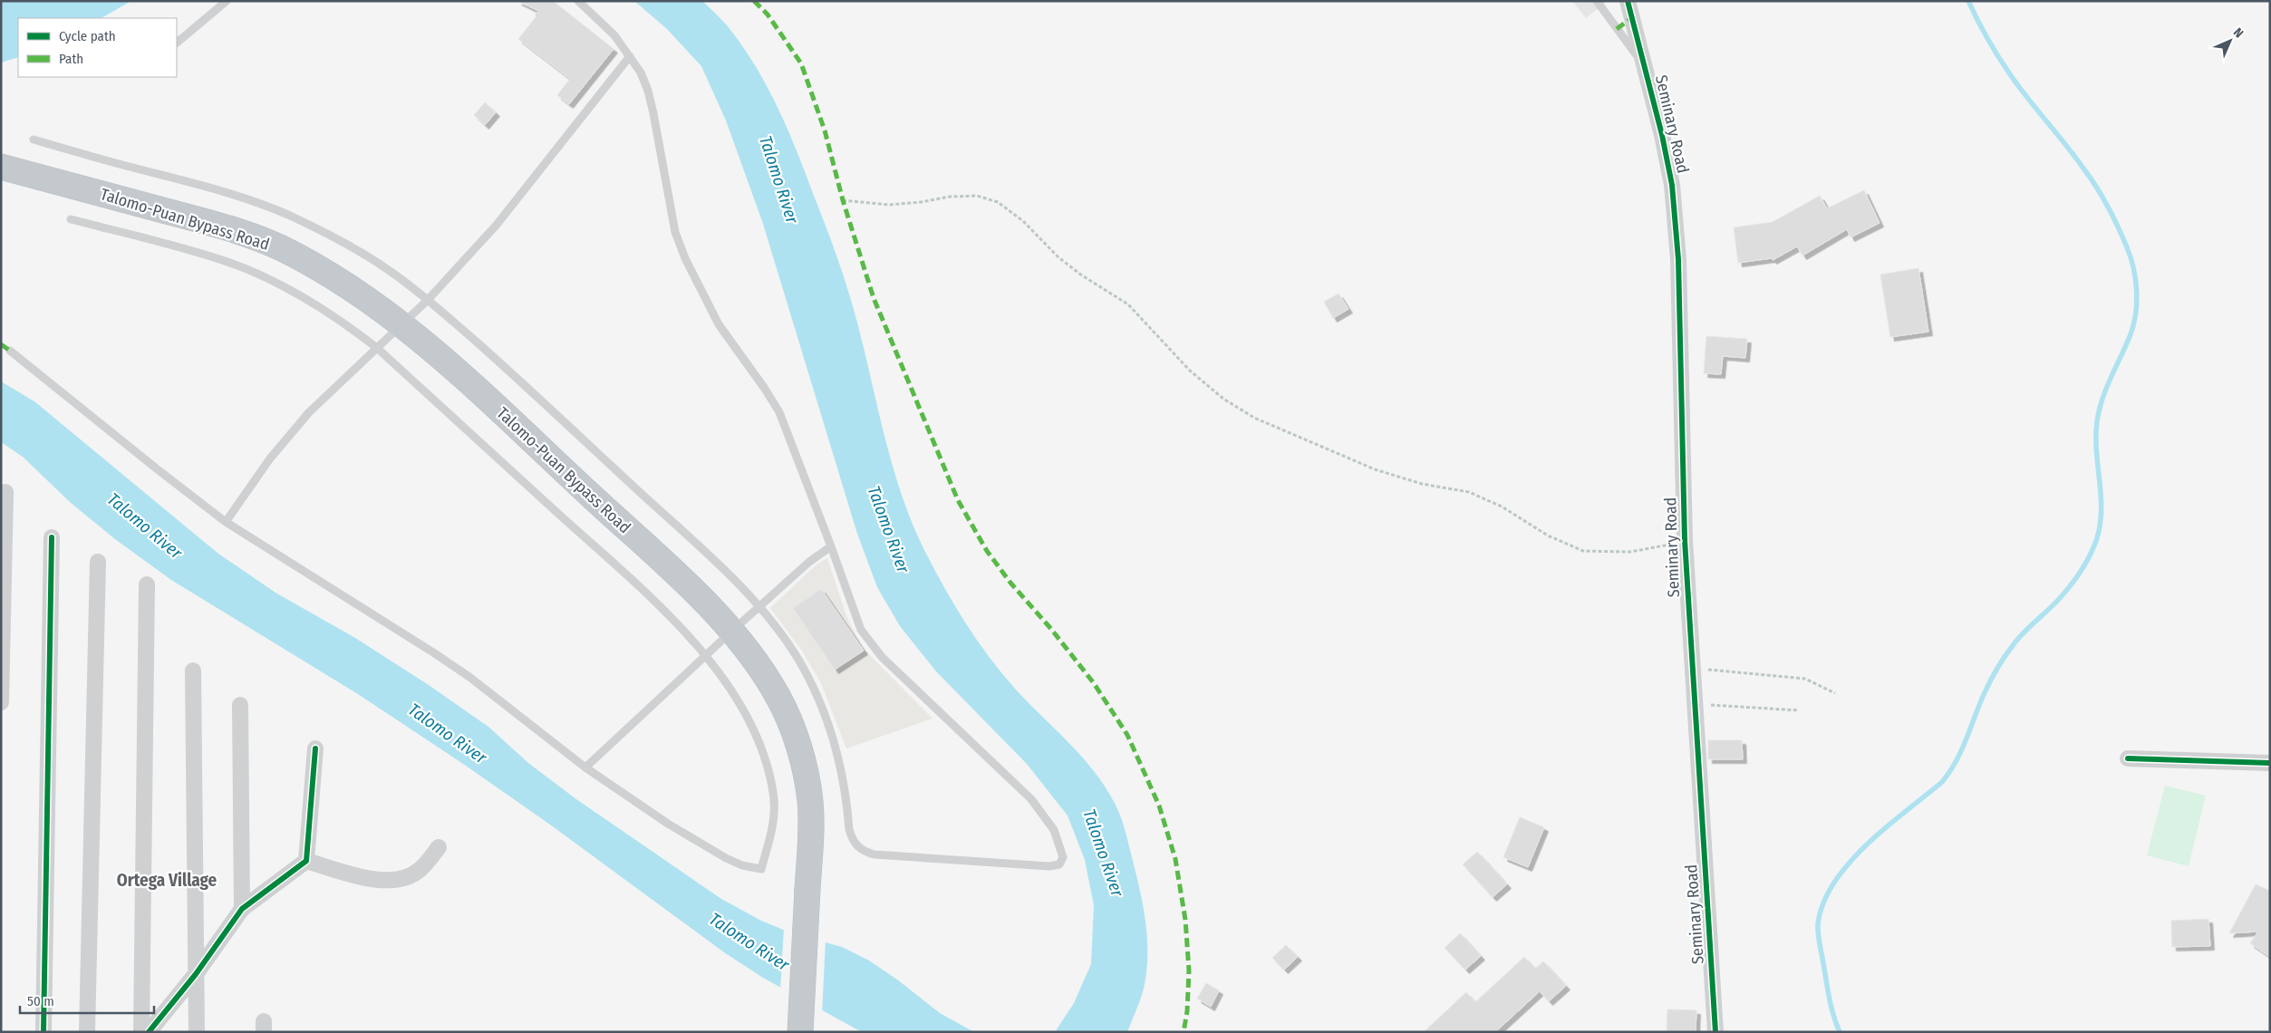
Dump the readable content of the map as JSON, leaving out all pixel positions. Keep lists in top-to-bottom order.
{
  "streets": {
    "highway": ["Talomo-Puan Bypass Road"],
    "street": ["Seminary Road"]
  },
  "districts": ["Ortega Village"],
  "water": ["Talomo River"],
  "legend": ["Cycle path", "Path"],
  "scale_bar": "50 m",
  "north": "top right"
}
